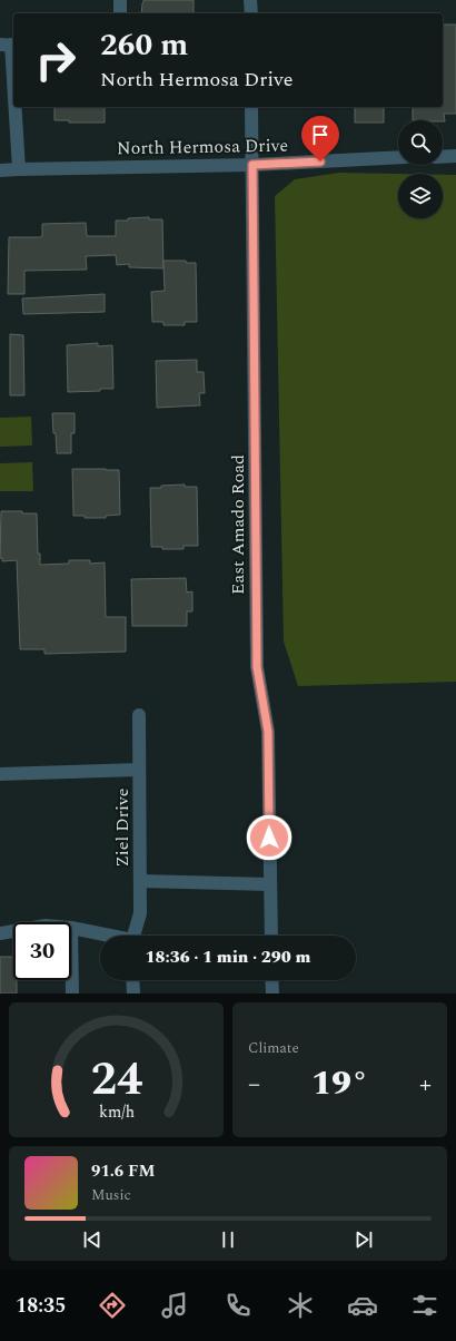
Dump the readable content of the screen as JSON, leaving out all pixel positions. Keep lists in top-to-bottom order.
{
  "streets": {
    "street": ["North Hermosa Drive", "East Amado Road", "Ziel Drive"]
  },
  "crossings": [
    ["North Hermosa Drive", "East Amado Road"]
  ],
  "page": {
    "turn": ["260 m", "North Hermosa Drive"],
    "limit": "30",
    "trip": "18:36 · 1 min · 290 m",
    "tile": "Climate",
    "heat": ["−", "19°", "+"],
    "song": ["91.6 FM", "Music"],
    "tabs": "18:35",
    "gauge": ["24", "km/h"]
  }
}
